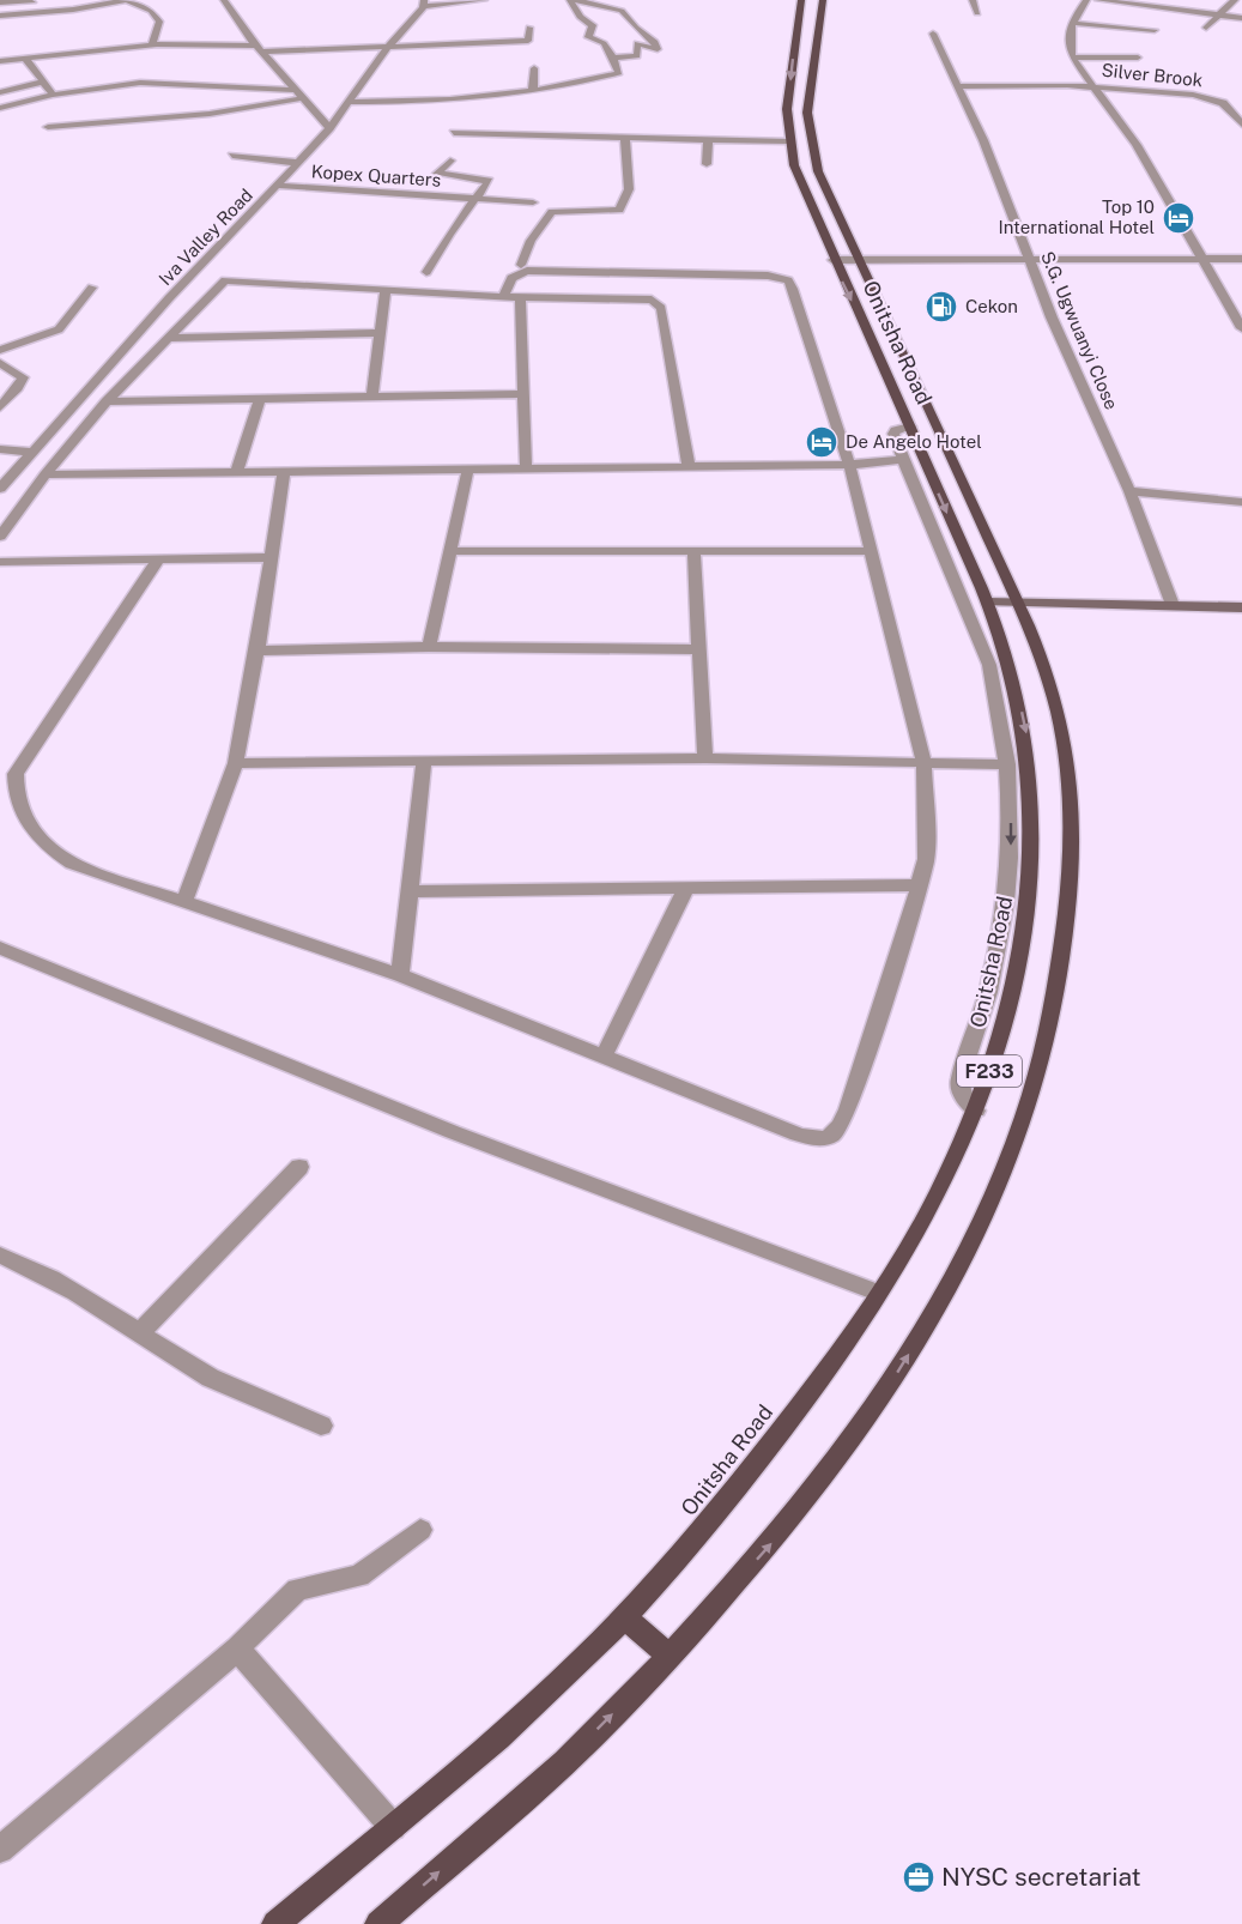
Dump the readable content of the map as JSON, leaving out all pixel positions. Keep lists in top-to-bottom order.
{
  "streets": {
    "main road": ["Onitsha Road", "F233"],
    "street": [
      "Silver Brook",
      "Kopex Quarters",
      "Iva Valley Road",
      "S.G. Ugwuanyi Close"
    ]
  },
  "crossings": [
    ["Kopex Quarters", "Iva Valley Road"]
  ],
  "places": {
    "hotel": ["Top 10 International Hotel", "De Angelo Hotel"],
    "fuel station": ["Cekon"],
    "office": ["NYSC secretariat"]
  }
}
